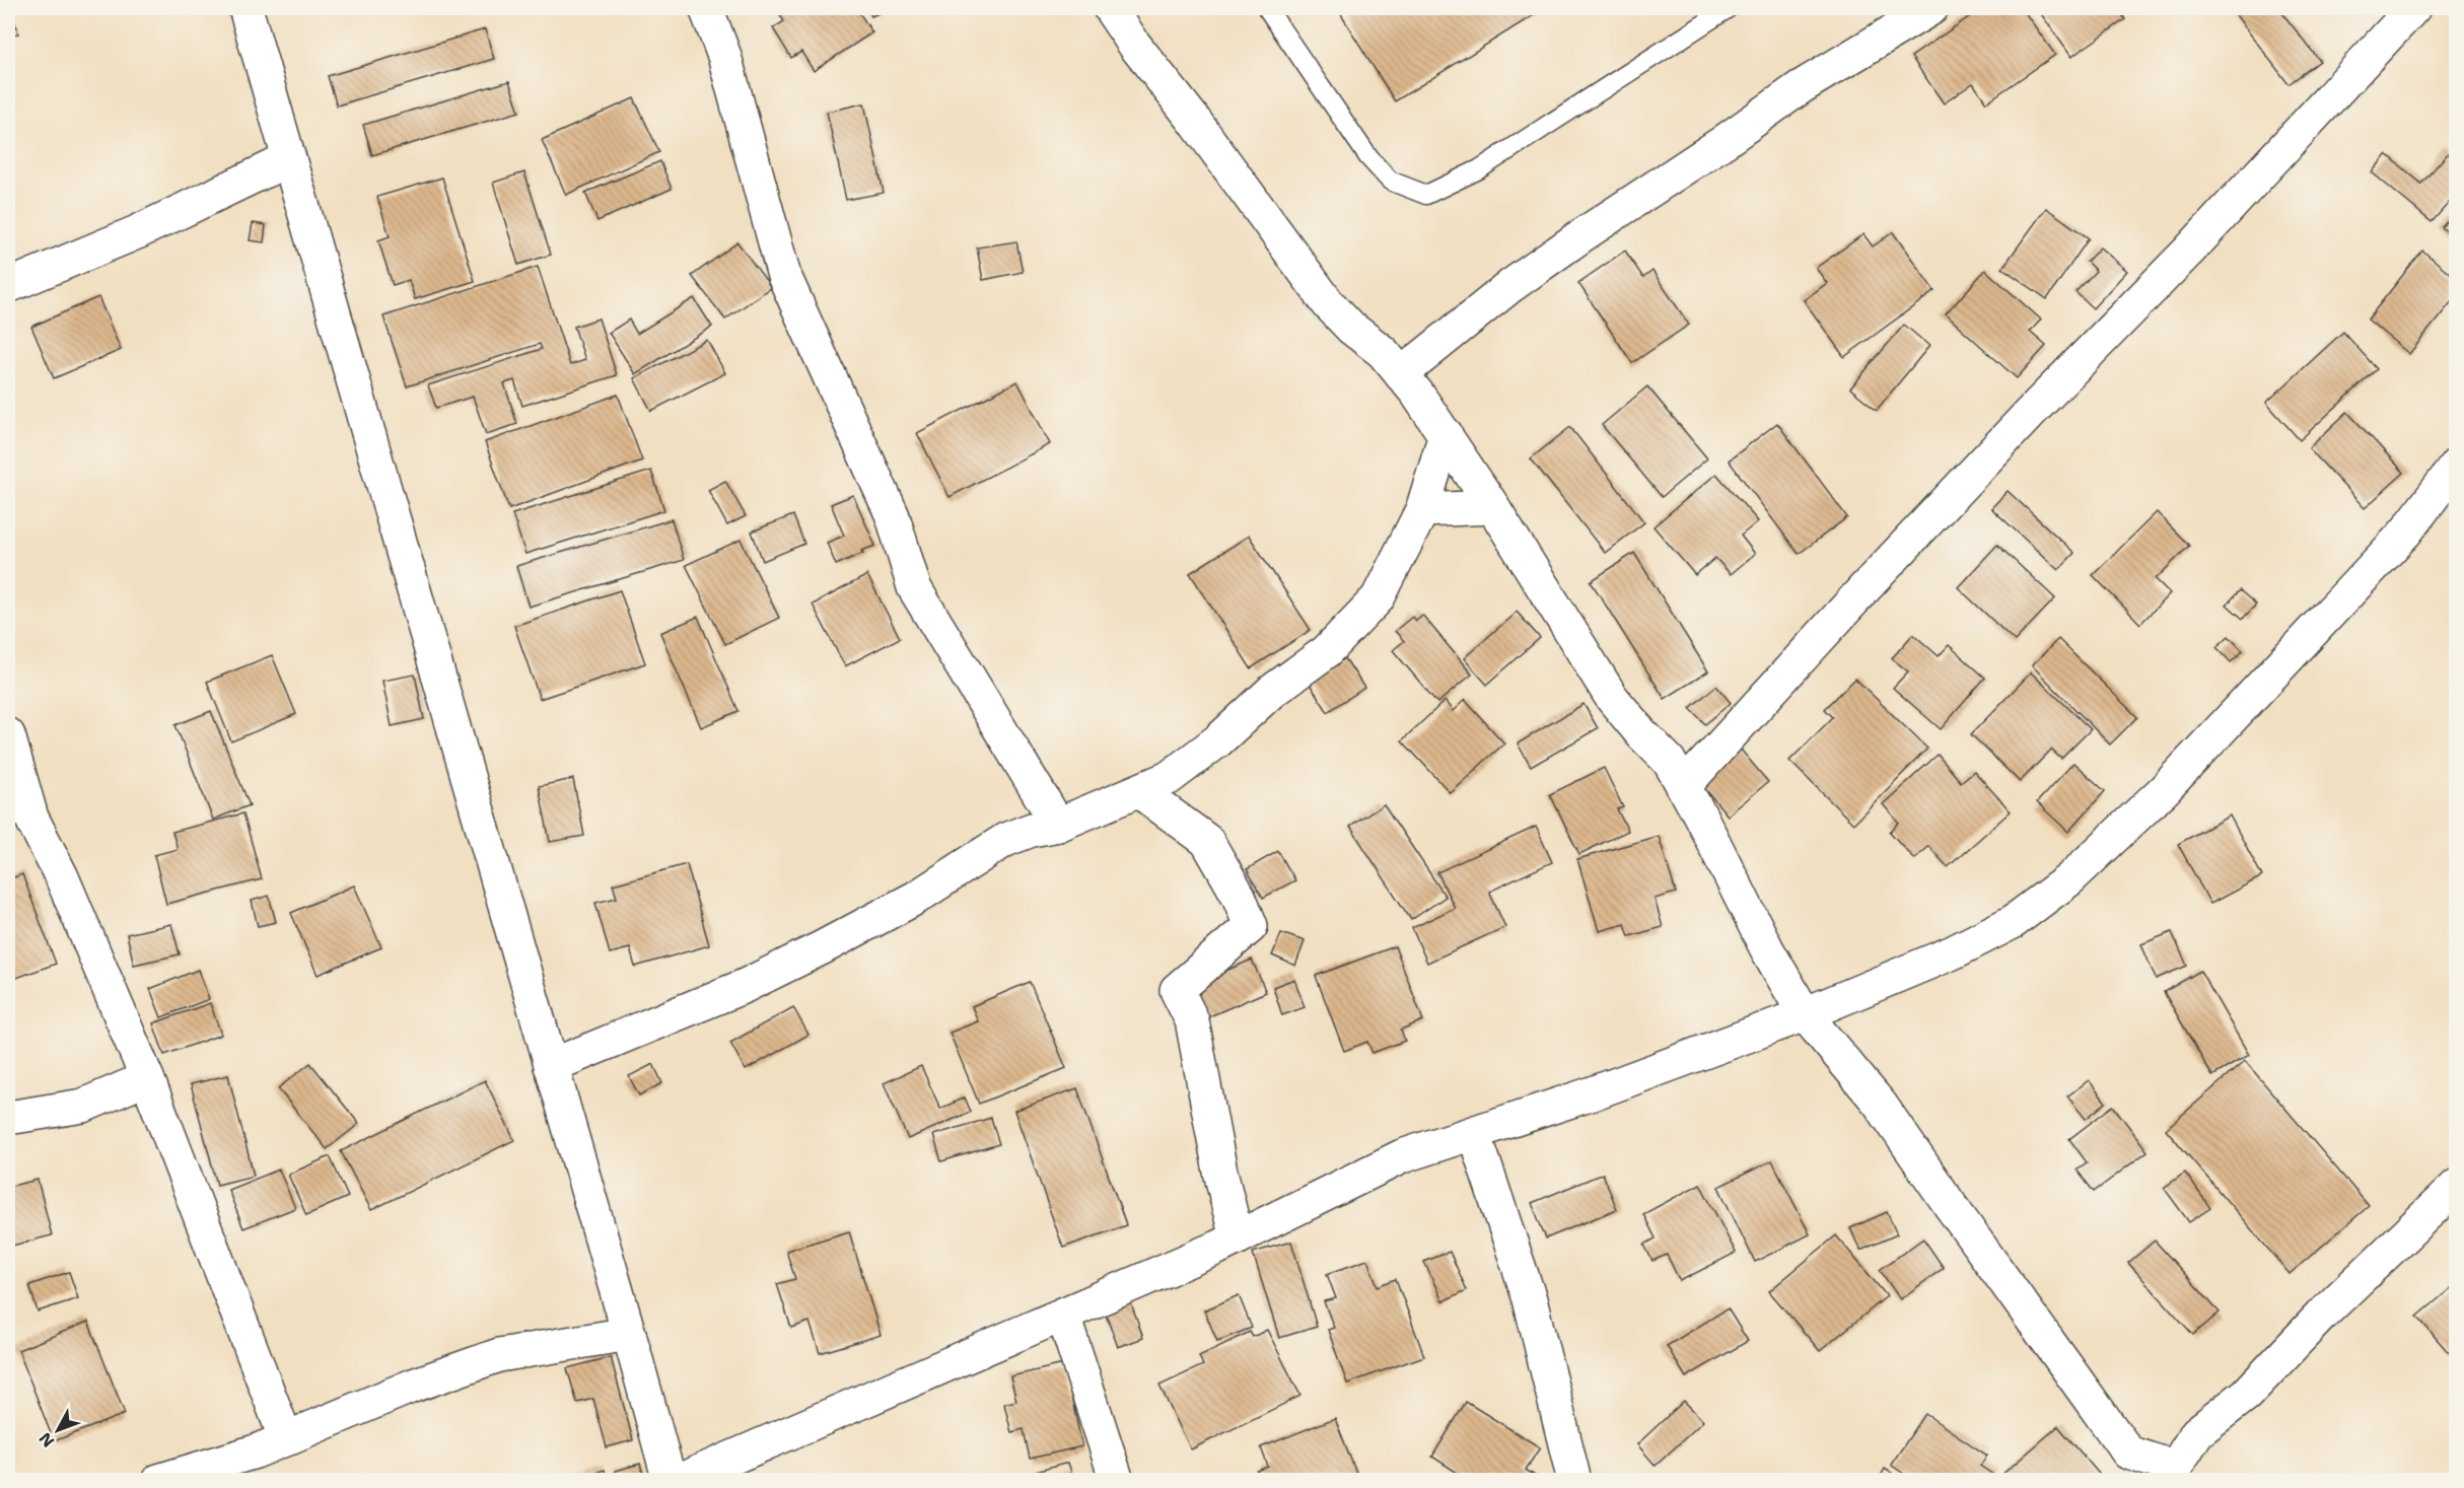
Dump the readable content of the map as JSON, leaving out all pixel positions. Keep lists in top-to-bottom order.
{
  "north": "bottom left"
}
